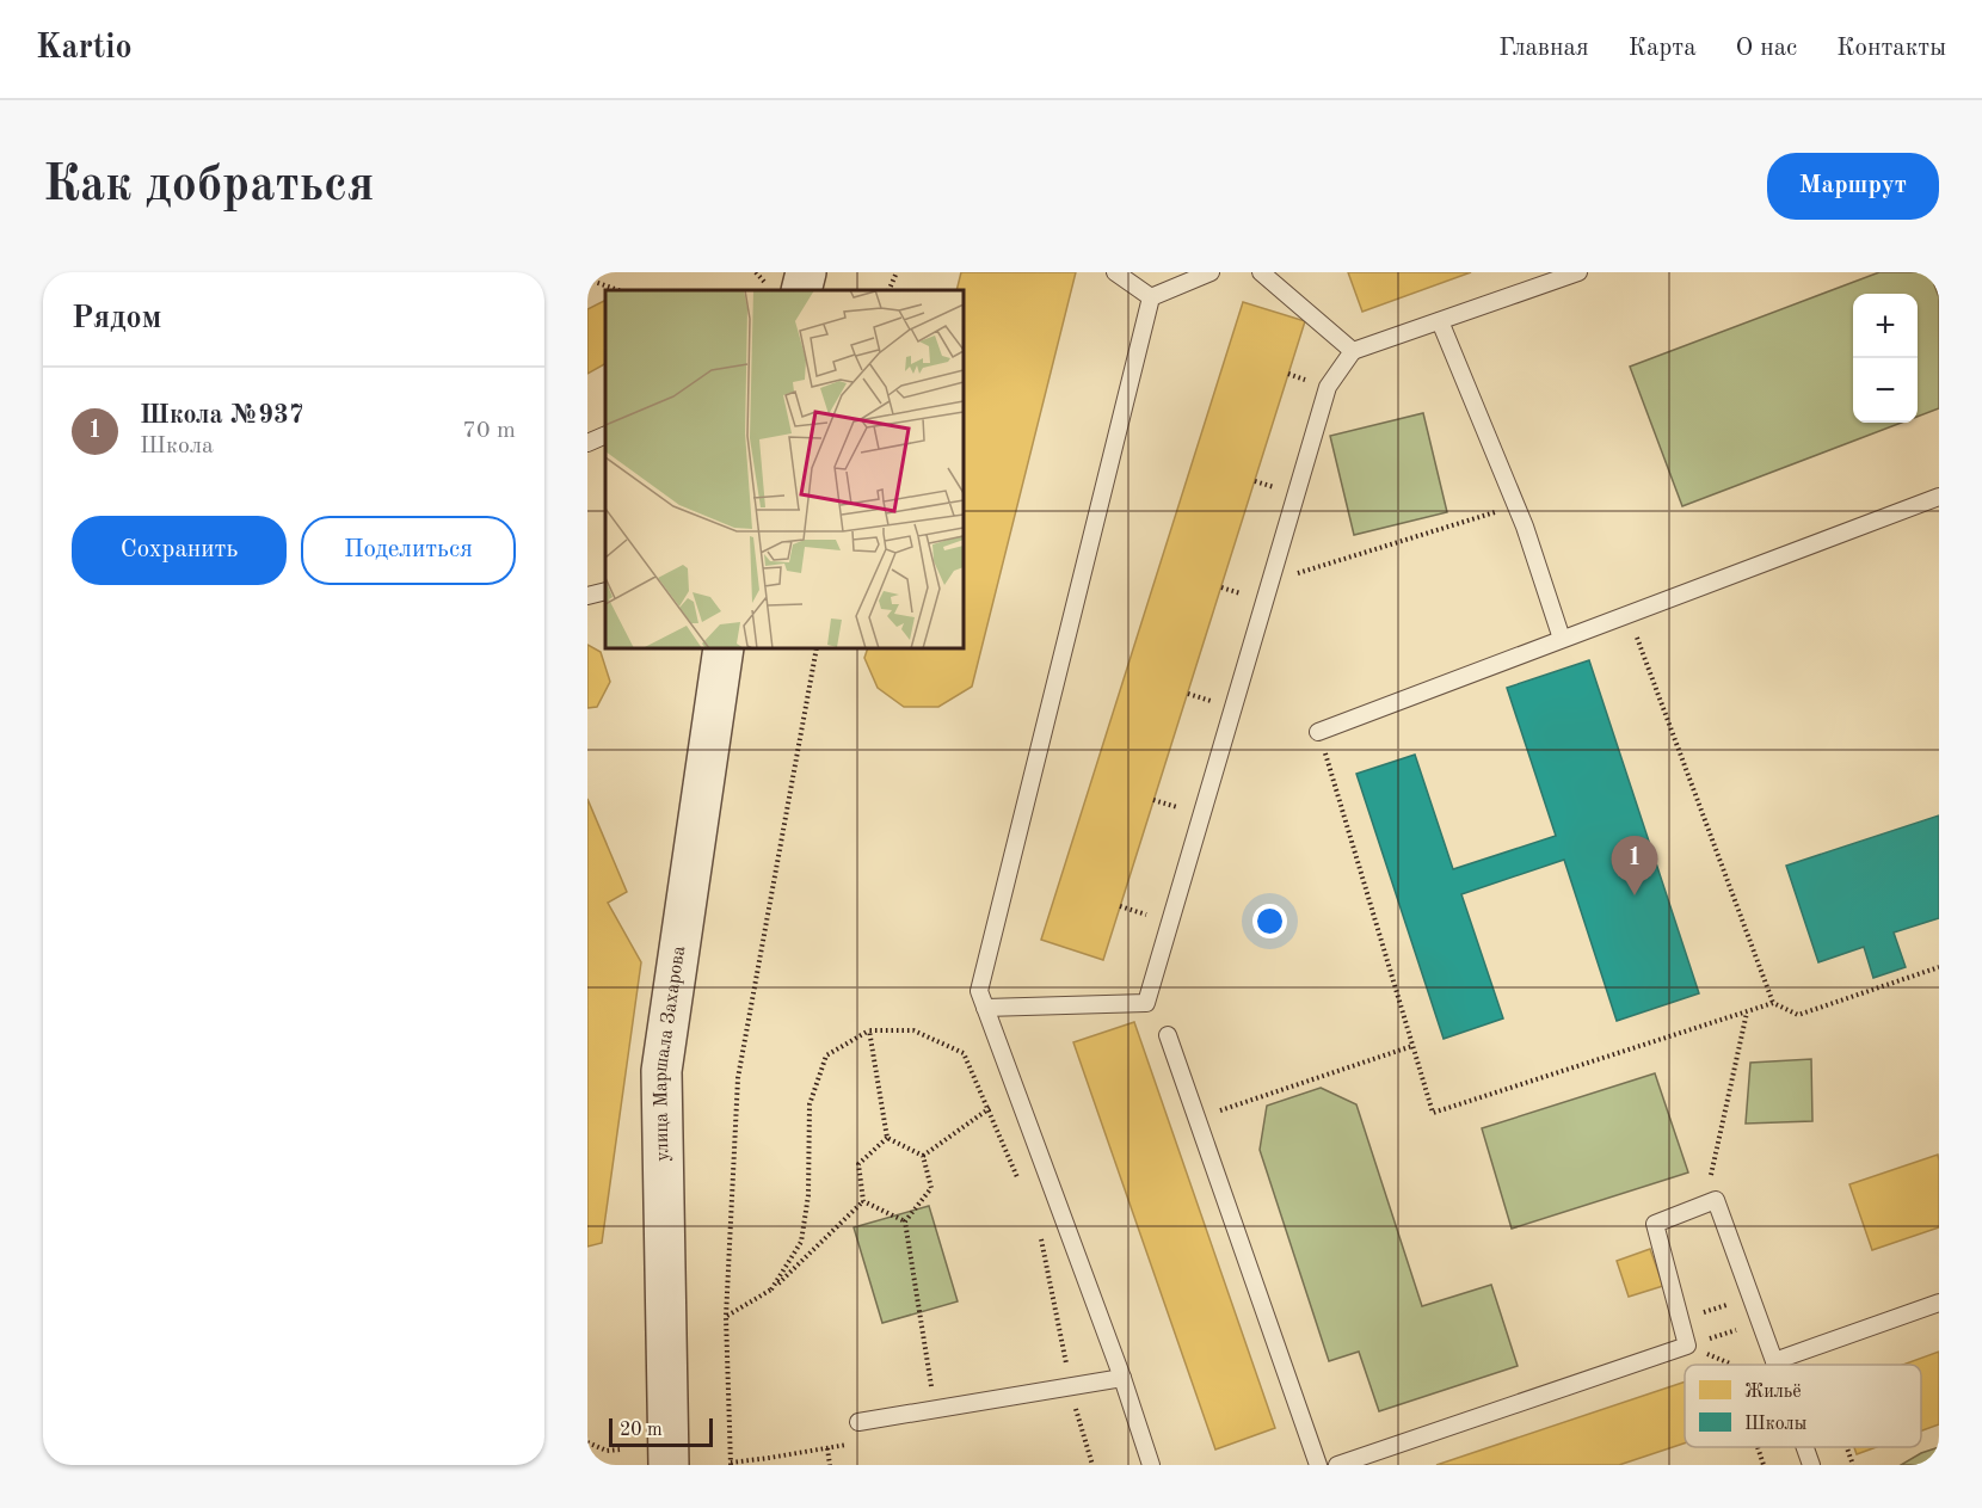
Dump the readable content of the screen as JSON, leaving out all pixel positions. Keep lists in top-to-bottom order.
{
  "streets": {
    "street": ["улица Маршала Захарова"]
  },
  "legend": ["Жильё", "Школы"],
  "scale_bar": "20 m",
  "page": {
    "header": "Kartio",
    "nav": [
      "Главная",
      "Карта",
      "О нас",
      "Контакты"
    ],
    "buttons": [
      "Маршрут",
      ["Сохранить", "Поделиться"]
    ],
    "title": "Как добраться",
    "heading": "Рядом",
    "map_buttons": ["+", "−"],
    "list": [
      {
        "mark": "1",
        "name": "Школа №937",
        "note": "Школа",
        "value": "70 m"
      }
    ],
    "pins": "1",
    "scale": "20 m"
  }
}
